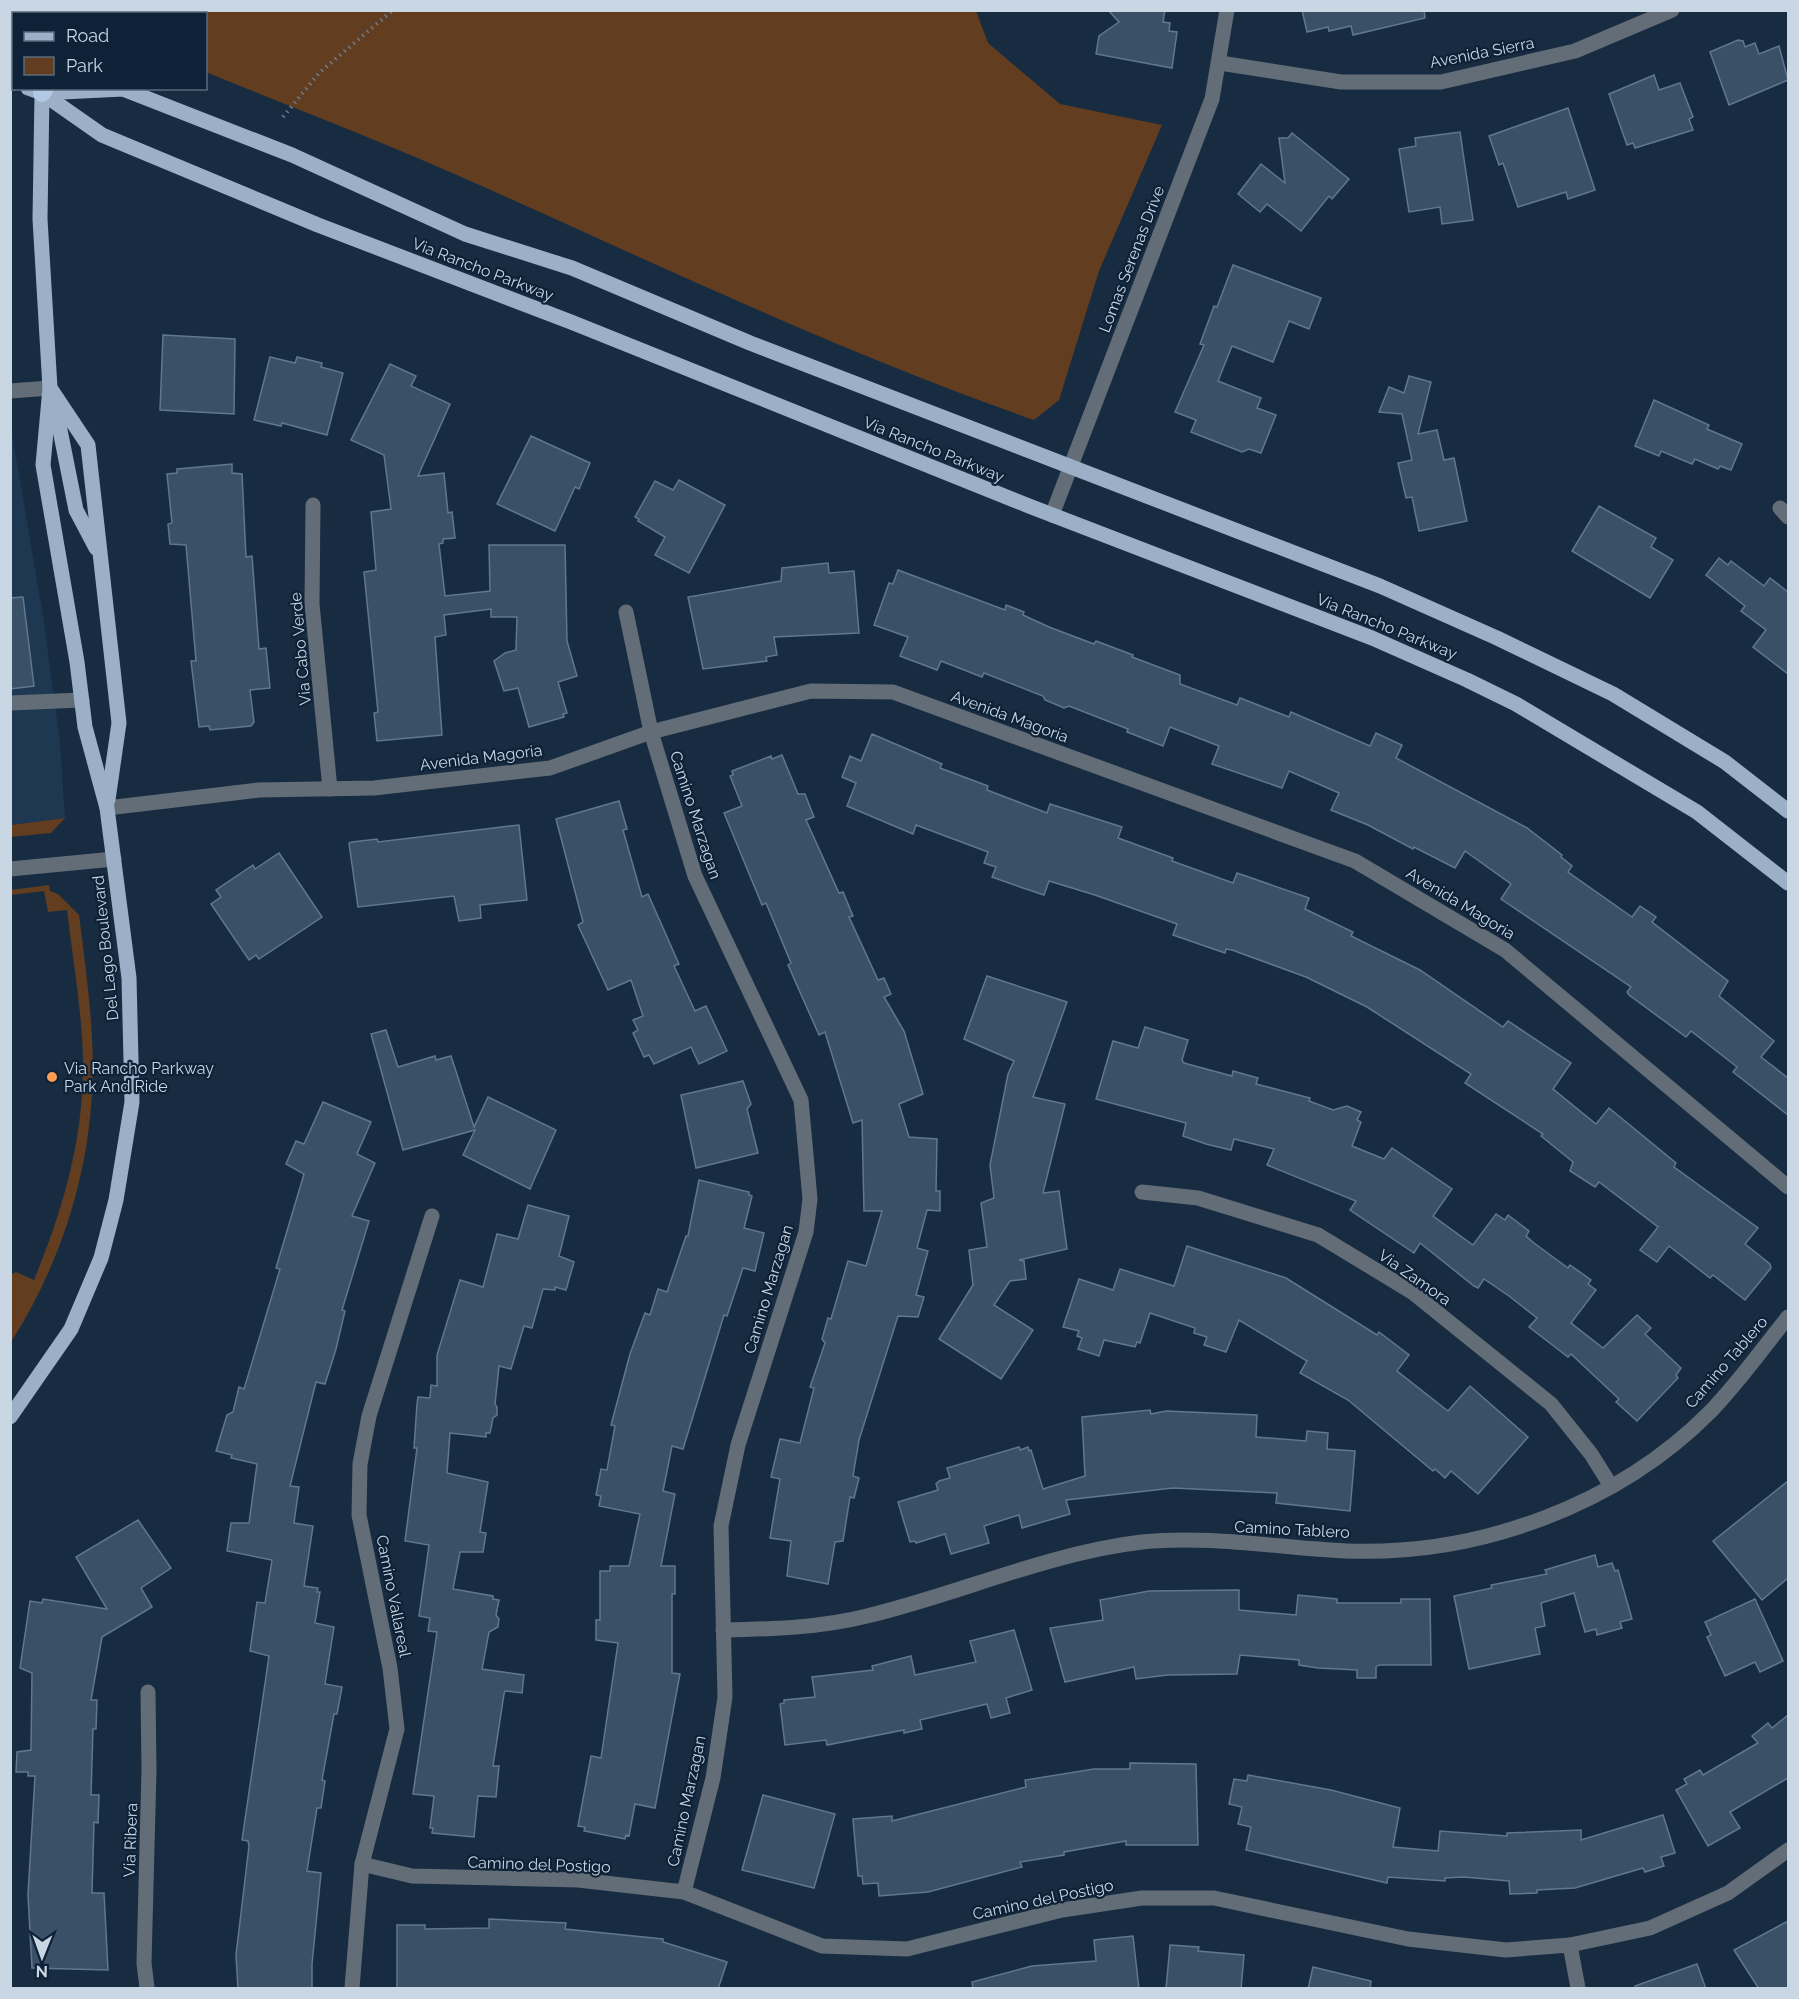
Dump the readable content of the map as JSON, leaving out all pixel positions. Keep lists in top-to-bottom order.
{
  "streets": {
    "main road": ["Via Rancho Parkway", "Del Lago Boulevard"],
    "street": [
      "Avenida Sierra",
      "Lomas Serenas Drive",
      "Via Cabo Verde",
      "Avenida Magoria",
      "Camino Marzagan",
      "Via Zamora",
      "Camino Tablero",
      "Camino Vallareal",
      "Via Ribera",
      "Camino del Postigo"
    ]
  },
  "crossings": [
    ["Avenida Sierra", "Lomas Serenas Drive"],
    ["Lomas Serenas Drive", "Via Rancho Parkway"],
    ["Via Rancho Parkway", "Del Lago Boulevard"],
    ["Via Cabo Verde", "Avenida Magoria"],
    ["Avenida Magoria", "Camino Marzagan"],
    ["Avenida Magoria", "Del Lago Boulevard"],
    ["Camino Marzagan", "Camino Tablero"],
    ["Camino Marzagan", "Camino del Postigo"],
    ["Via Zamora", "Camino Tablero"],
    ["Camino Vallareal", "Camino del Postigo"]
  ],
  "places": ["Via Rancho Parkway Park And Ride"],
  "legend": ["Road", "Park"],
  "north": "bottom"
}
